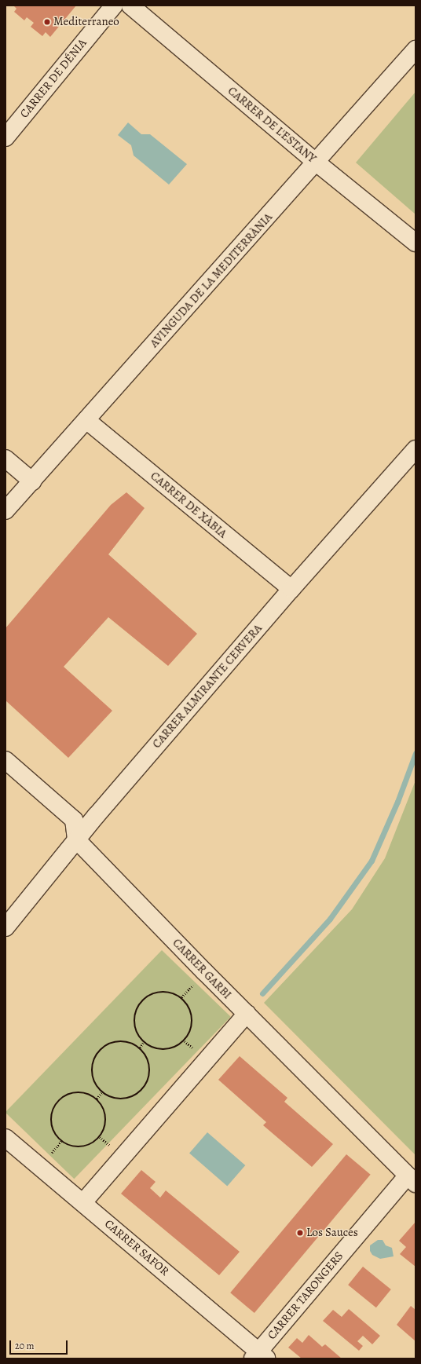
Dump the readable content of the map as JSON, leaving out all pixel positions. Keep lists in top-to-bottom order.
{
  "streets": {
    "street": [
      "CARRER DE DÉNIA",
      "CARRER DE L'ESTANY",
      "AVINGUDA DE LA MEDITERRÀNIA",
      "CARRER DE XÀBIA",
      "CARRER ALMIRANTE CERVERA",
      "CARRER GARBI",
      "CARRER SAFOR",
      "CARRER TARONGERS"
    ]
  },
  "crossings": [
    ["CARRER DE L'ESTANY", "AVINGUDA DE LA MEDITERRÀNIA"],
    ["AVINGUDA DE LA MEDITERRÀNIA", "CARRER DE XÀBIA"],
    ["CARRER DE XÀBIA", "CARRER ALMIRANTE CERVERA"],
    ["CARRER ALMIRANTE CERVERA", "CARRER GARBI"],
    ["CARRER GARBI", "CARRER TARONGERS"],
    ["CARRER SAFOR", "CARRER TARONGERS"]
  ],
  "places": ["Mediterraneo", "Los Sauces"],
  "scale_bar": "20 m"
}
